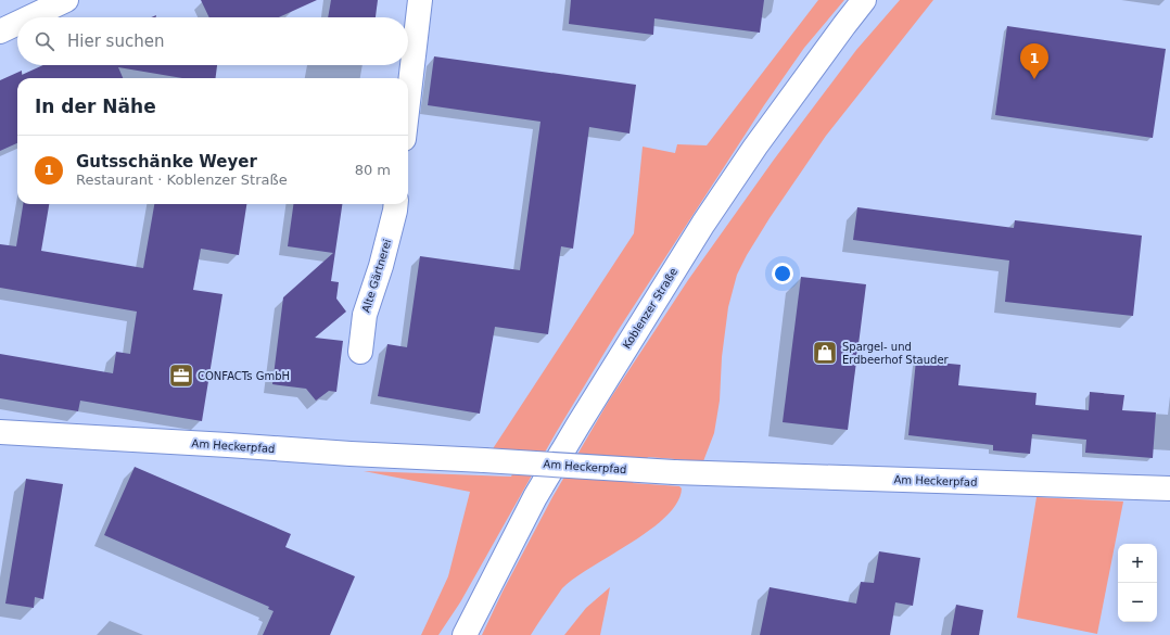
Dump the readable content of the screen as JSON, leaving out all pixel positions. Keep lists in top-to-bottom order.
{
  "streets": {
    "street": ["Alte Gärtnerei", "Koblenzer Straße", "Am Heckerpfad"]
  },
  "places": {
    "shop": ["Spargel- und Erdbeerhof Stauder"],
    "office": ["CONFACTs GmbH"]
  },
  "page": {
    "search": "Hier suchen",
    "pins": "1",
    "heading": "In der Nähe",
    "list": [
      {
        "mark": "1",
        "name": "Gutsschänke Weyer",
        "note": "Restaurant · Koblenzer Straße",
        "value": "80 m"
      }
    ],
    "map_buttons": ["+", "−"]
  }
}
